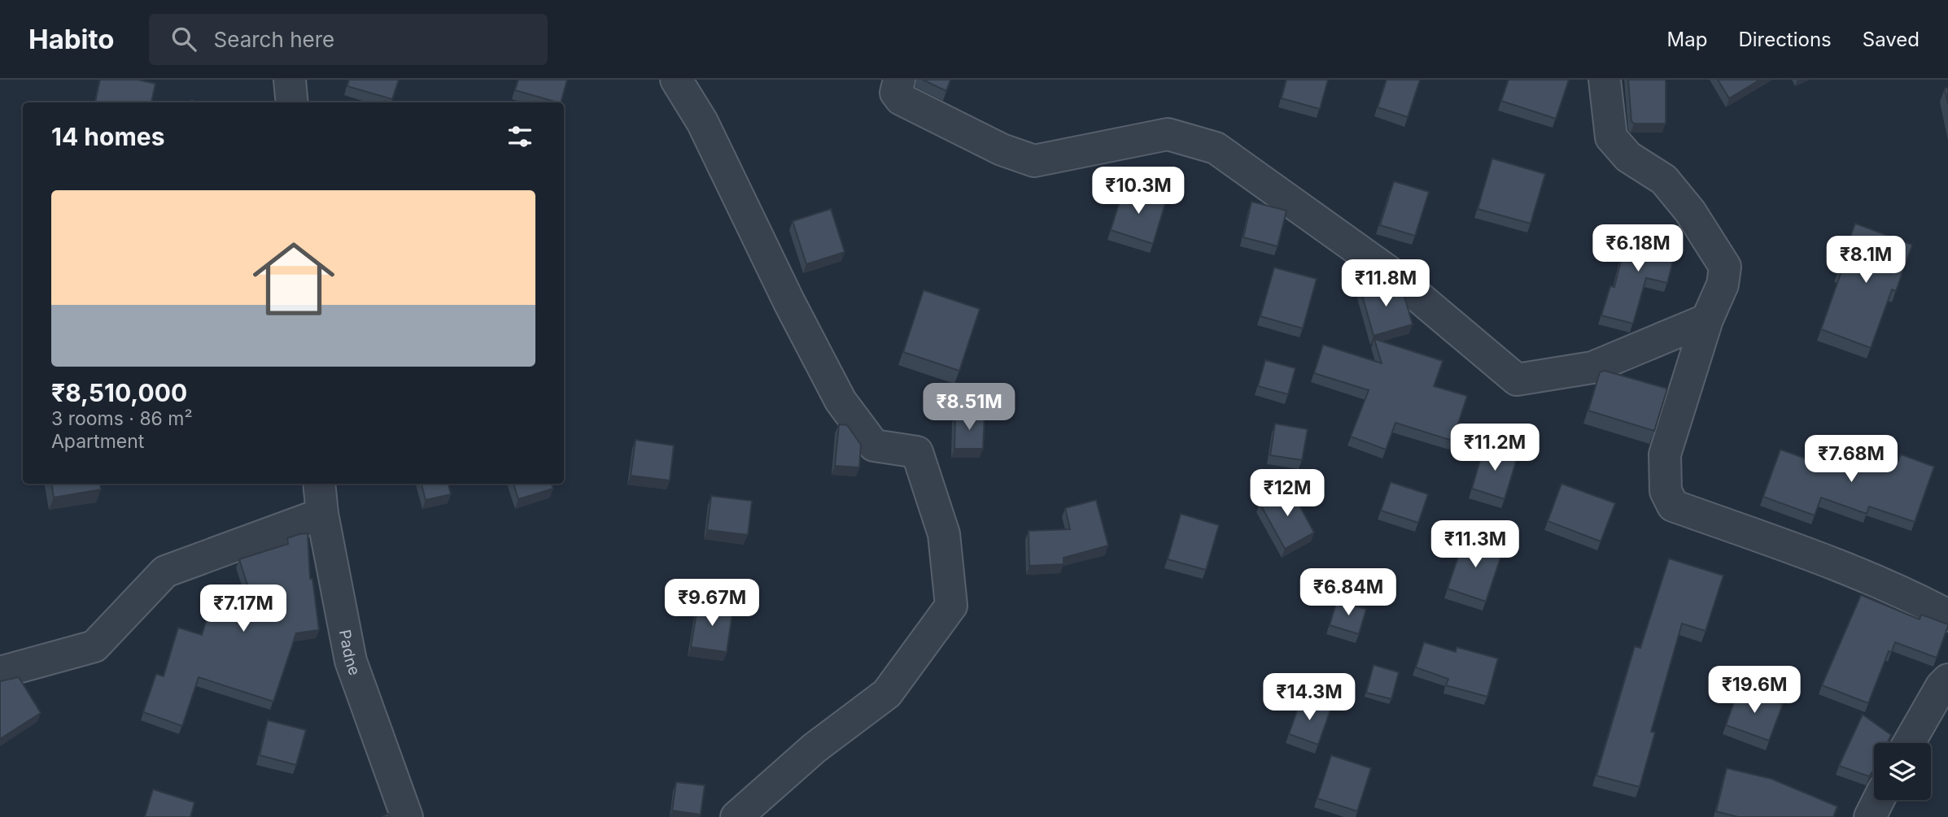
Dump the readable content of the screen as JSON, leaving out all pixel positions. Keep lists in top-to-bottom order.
{
  "streets": {
    "street": ["Padne"]
  },
  "page": {
    "header": "Habito",
    "search": "Search here",
    "nav": ["Map", "Directions", "Saved"],
    "heading": "14 homes",
    "price": [
      "₹10.3M",
      "₹6.18M",
      "₹8.1M",
      "₹11.8M",
      "₹8.51M",
      "₹11.2M",
      "₹7.68M",
      "₹12M",
      "₹11.3M",
      "₹6.84M",
      "₹9.67M",
      "₹7.17M",
      "₹19.6M",
      "₹14.3M"
    ],
    "list": [
      {
        "name": "₹8,510,000",
        "note": "3 rooms · 86 m² · Apartment"
      }
    ]
  }
}
